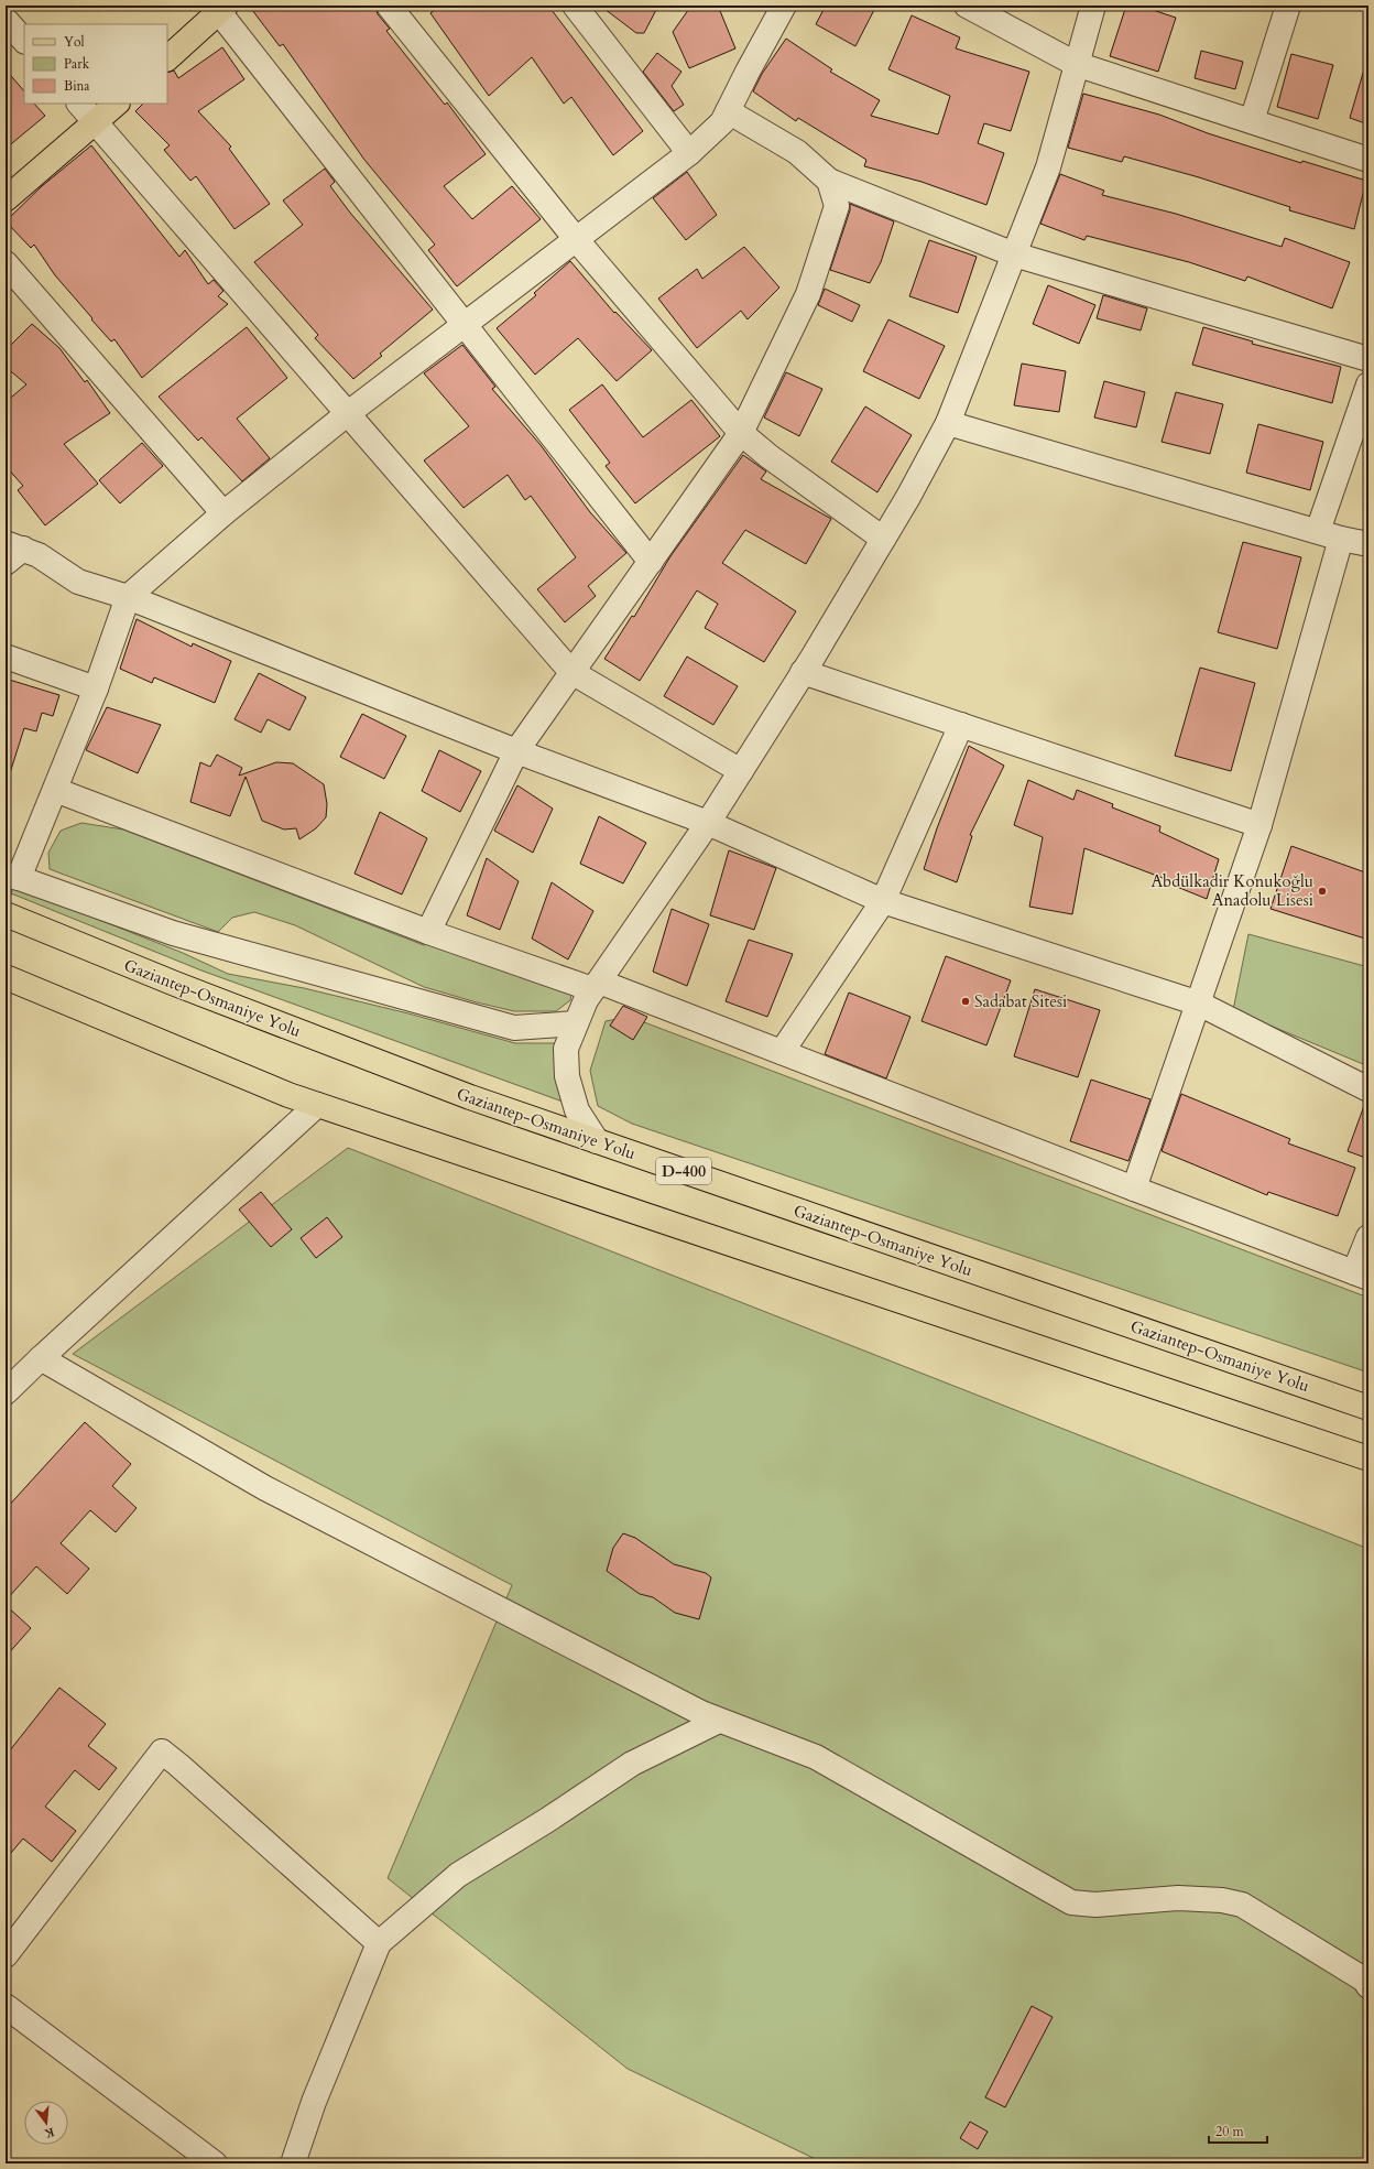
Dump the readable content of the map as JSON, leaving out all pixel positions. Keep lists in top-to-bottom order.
{
  "streets": {
    "main road": ["Gaziantep-Osmaniye Yolu", "D-400"]
  },
  "places": ["Abdülkadir Konukoğlu Anadolu Lisesi", "Sadabat Sitesi"],
  "legend": ["Yol", "Park", "Bina"],
  "scale_bar": "20 m",
  "north": "bottom"
}
